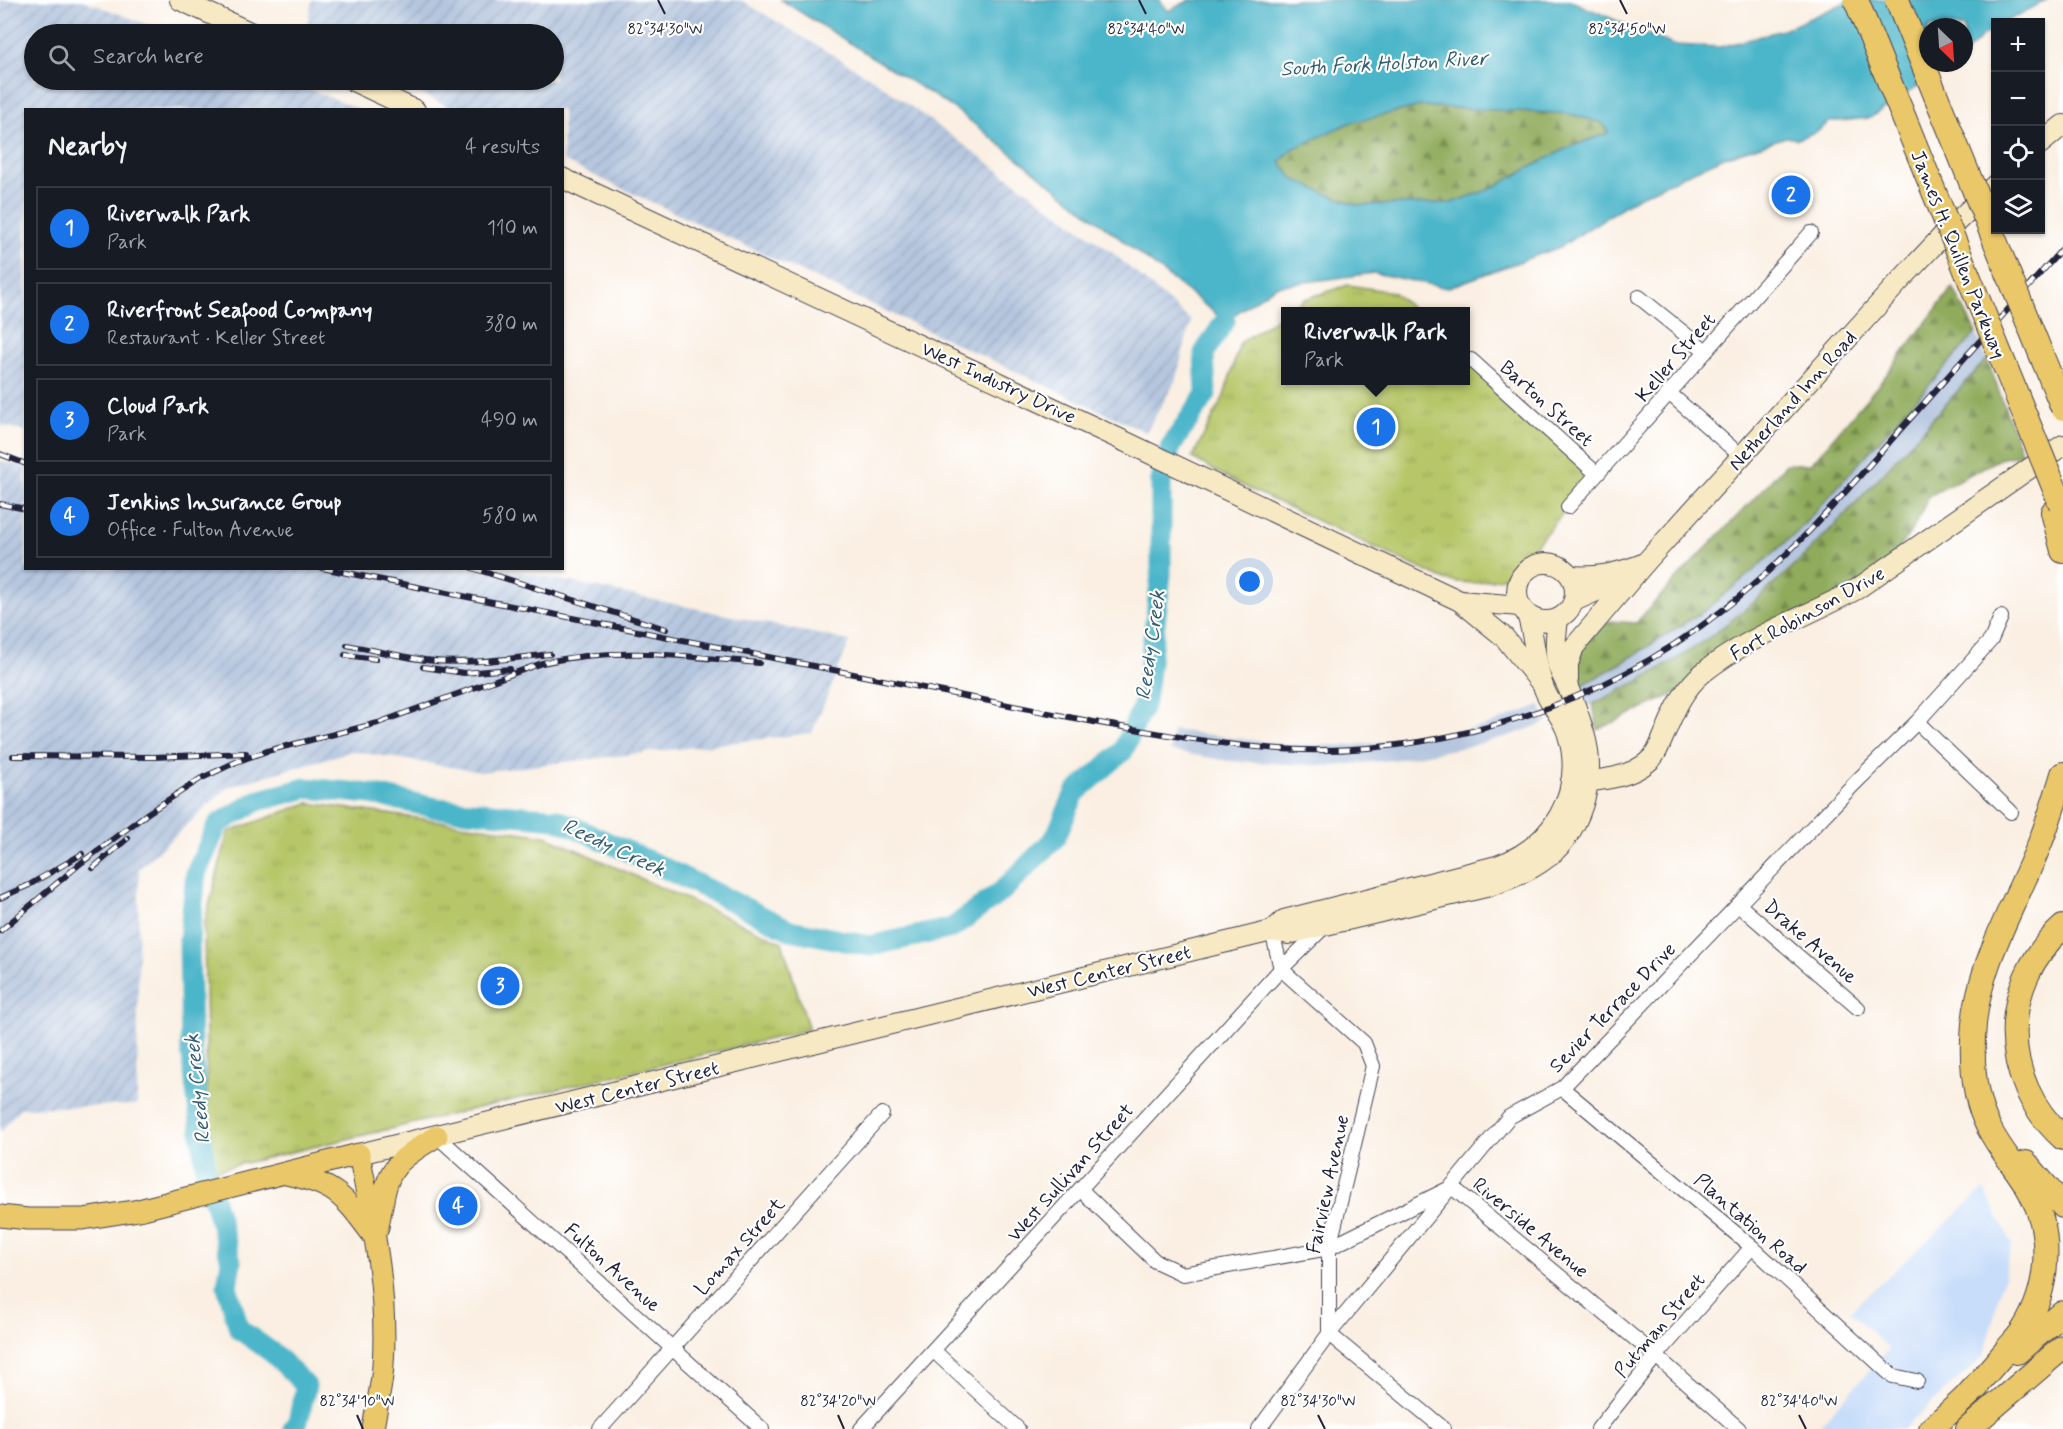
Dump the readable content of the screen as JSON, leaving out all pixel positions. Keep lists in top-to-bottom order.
{
  "streets": {
    "highway": ["James H. Quillen Parkway"],
    "main road": [
      "West Industry Drive",
      "Netherland Inn Road",
      "Fort Robinson Drive",
      "West Center Street"
    ],
    "street": [
      "Keller Street",
      "Barton Street",
      "Drake Avenue",
      "Sevier Terrace Drive",
      "West Sullivan Street",
      "Fairview Avenue",
      "Plantation Road",
      "Riverside Avenue",
      "Lomax Street",
      "Fulton Avenue",
      "Putman Street"
    ]
  },
  "crossings": [
    ["Keller Street", "Barton Street"],
    ["West Industry Drive", "Netherland Inn Road"],
    ["West Industry Drive", "West Center Street"],
    ["Netherland Inn Road", "West Center Street"],
    ["Fort Robinson Drive", "West Center Street"],
    ["Drake Avenue", "Sevier Terrace Drive"],
    ["West Center Street", "West Sullivan Street"],
    ["West Center Street", "Fulton Avenue"],
    ["Sevier Terrace Drive", "Fairview Avenue"],
    ["Sevier Terrace Drive", "Plantation Road"],
    ["Sevier Terrace Drive", "Riverside Avenue"],
    ["West Sullivan Street", "Fairview Avenue"],
    ["West Sullivan Street", "Riverside Avenue"],
    ["Fairview Avenue", "Riverside Avenue"],
    ["Plantation Road", "Putman Street"],
    ["Riverside Avenue", "Putman Street"],
    ["Lomax Street", "Fulton Avenue"]
  ],
  "water": ["South Fork Holston River", "Reedy Creek"],
  "north": "bottom right",
  "page": {
    "map_buttons": ["+", "−"],
    "search": "Search here",
    "heading": ["Nearby", "4 results"],
    "pins": [
      "2",
      "1",
      "3",
      "4"
    ],
    "list": [
      {
        "mark": "1",
        "name": "Riverwalk Park",
        "note": "Park",
        "value": "110 m"
      },
      {
        "mark": "2",
        "name": "Riverfront Seafood Company",
        "note": "Restaurant · Keller Street",
        "value": "380 m"
      },
      {
        "mark": "3",
        "name": "Cloud Park",
        "note": "Park",
        "value": "490 m"
      },
      {
        "mark": "4",
        "name": "Jenkins Insurance Group",
        "note": "Office · Fulton Avenue",
        "value": "580 m"
      }
    ],
    "popup": ["Riverwalk Park", "Park"]
  },
  "coordinates": [
    "82°34'30\"W",
    "82°34'40\"W",
    "82°34'50\"W",
    "82°34'10\"W",
    "82°34'20\"W"
  ]
}
